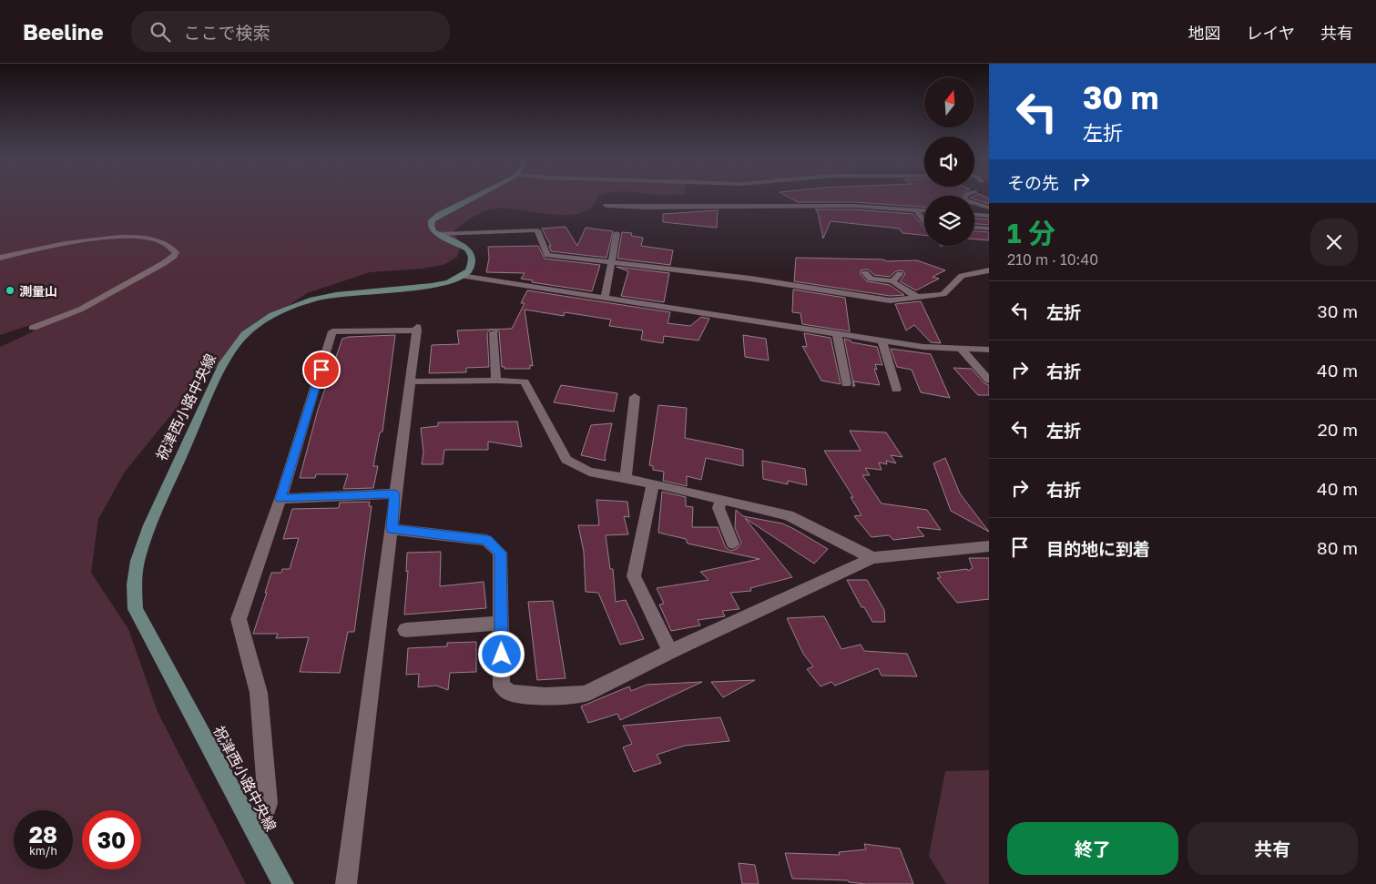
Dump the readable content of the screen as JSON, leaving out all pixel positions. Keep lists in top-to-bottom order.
{
  "streets": {
    "main road": ["祝津西小路中央線"]
  },
  "places": ["測量山"],
  "north": "top",
  "page": {
    "header": "Beeline",
    "search": "ここで検索",
    "nav": ["地図", "レイヤ", "共有"],
    "turn": ["30 m", "左折"],
    "then": "その先",
    "heading": ["1 分", "210 m · 10:40"],
    "list": [
      {
        "name": "左折",
        "value": "30 m"
      },
      {
        "name": "右折",
        "value": "40 m"
      },
      {
        "name": "左折",
        "value": "20 m"
      },
      {
        "name": "右折",
        "value": "40 m"
      },
      {
        "name": "目的地に到着",
        "value": "80 m"
      }
    ],
    "speed": "28 km/h",
    "limit": "30",
    "buttons": ["終了", "共有"]
  }
}
